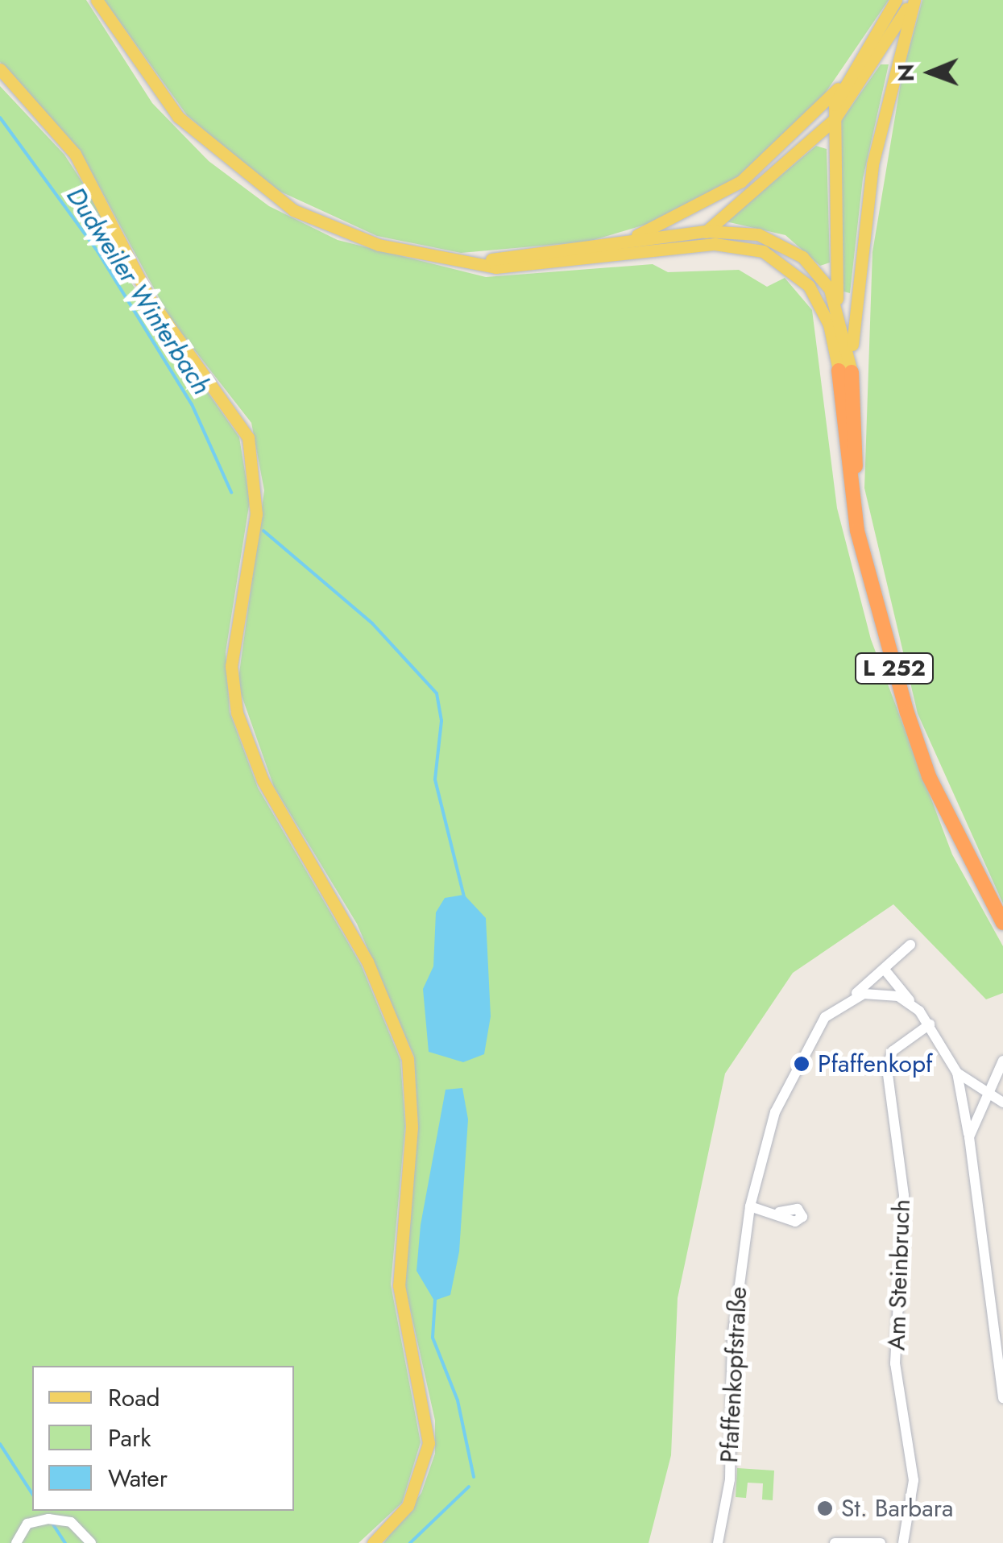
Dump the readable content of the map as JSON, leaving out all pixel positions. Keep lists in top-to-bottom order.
{
  "streets": {
    "highway": ["L 252"],
    "street": ["Am Steinbruch", "Pfaffenkopfstraße"]
  },
  "water": ["Dudweiler Winterbach"],
  "places": ["Pfaffenkopf", "St. Barbara"],
  "legend": ["Road", "Park", "Water"],
  "north": "left"
}
